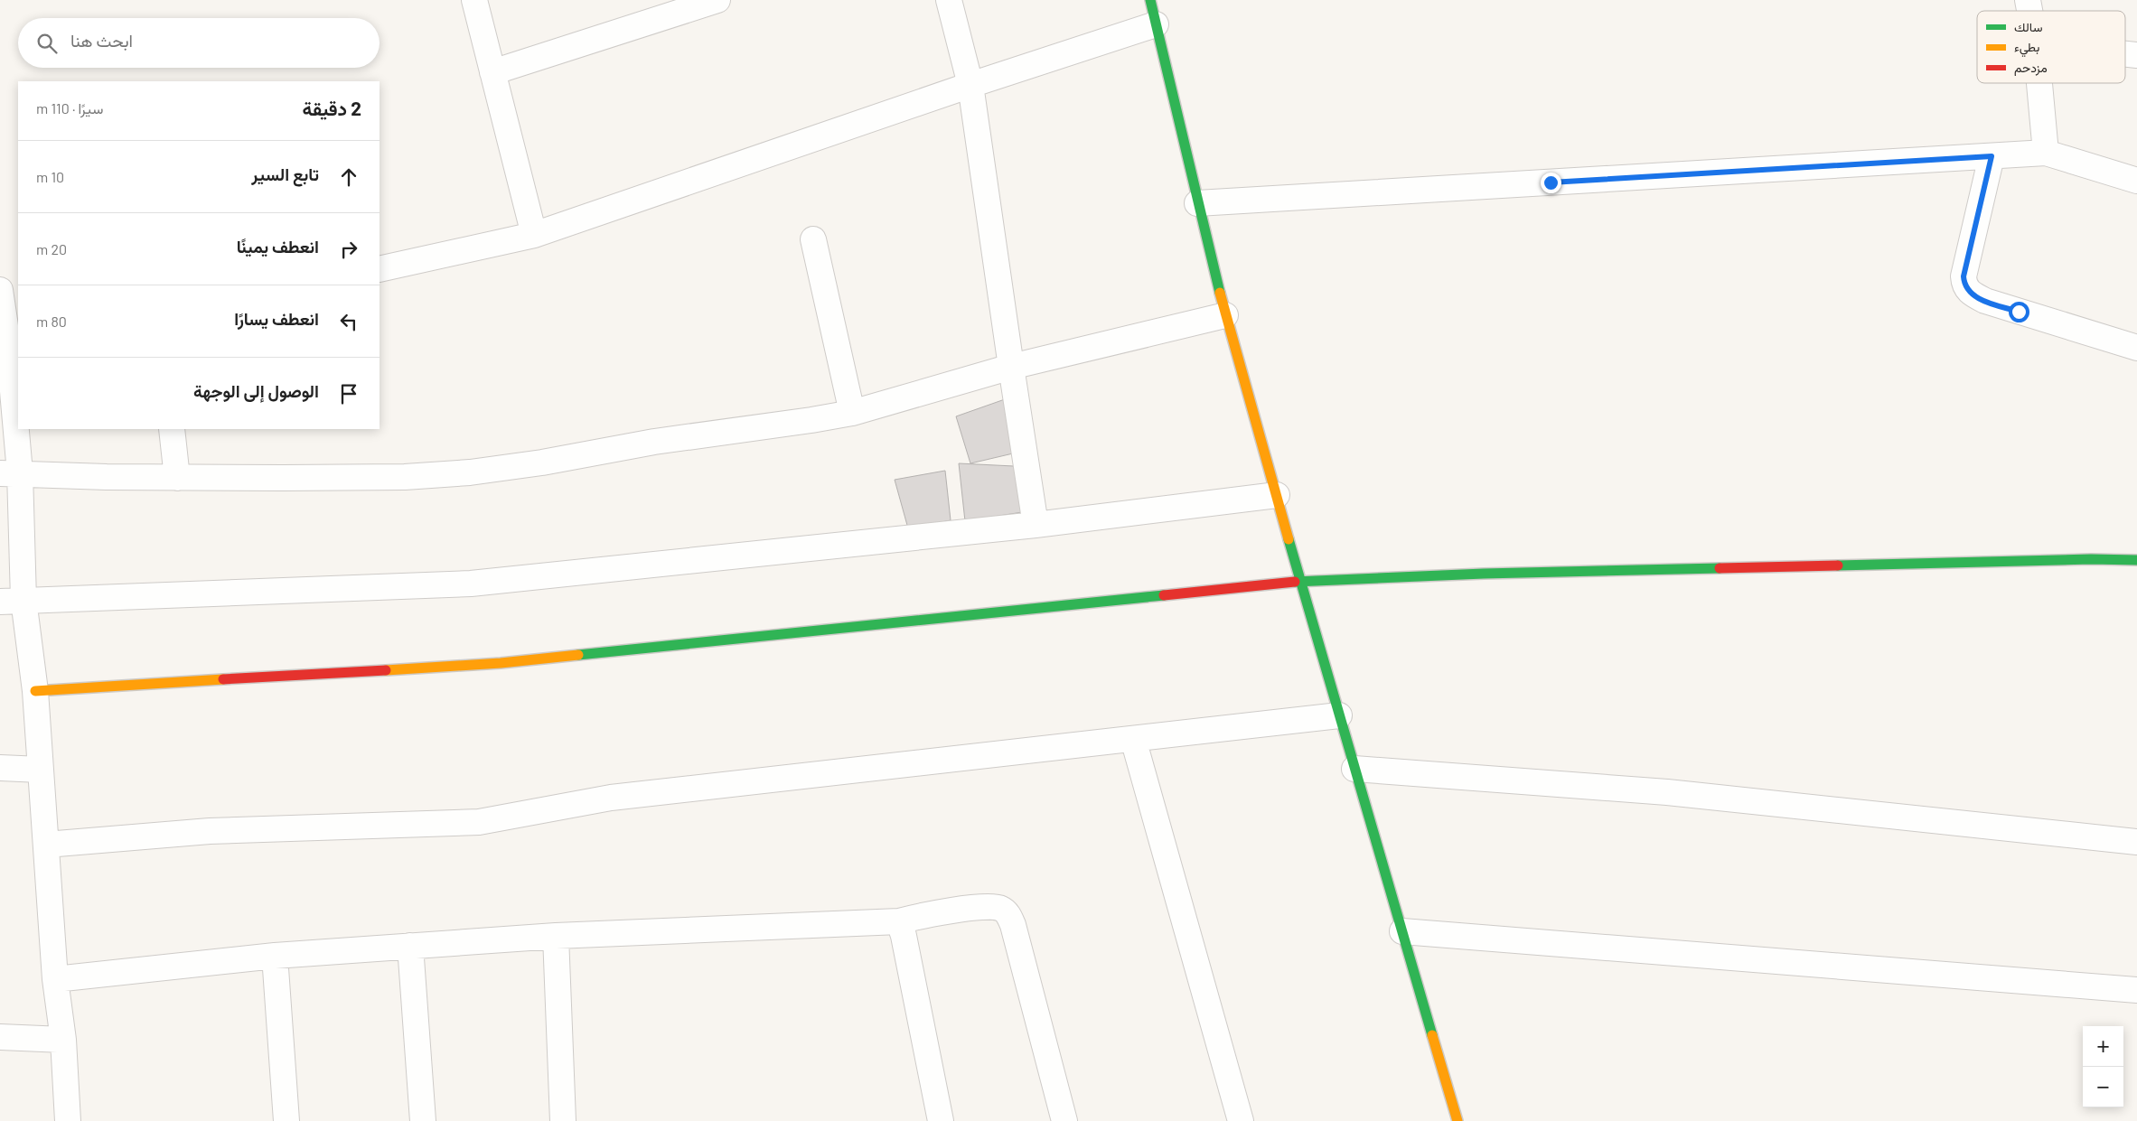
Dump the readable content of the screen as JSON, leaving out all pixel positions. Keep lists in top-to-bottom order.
{
  "legend": ["سالك", "بطيء", "مزدحم"],
  "page": {
    "search": "ابحث هنا",
    "heading": ["2 دقيقة", "سيرًا · 110 m"],
    "list": [
      ["تابع السير", "10 m"],
      ["انعطف يمينًا", "20 m"],
      ["انعطف يسارًا", "80 m"],
      "الوصول إلى الوجهة"
    ],
    "map_buttons": ["+", "−"]
  }
}
